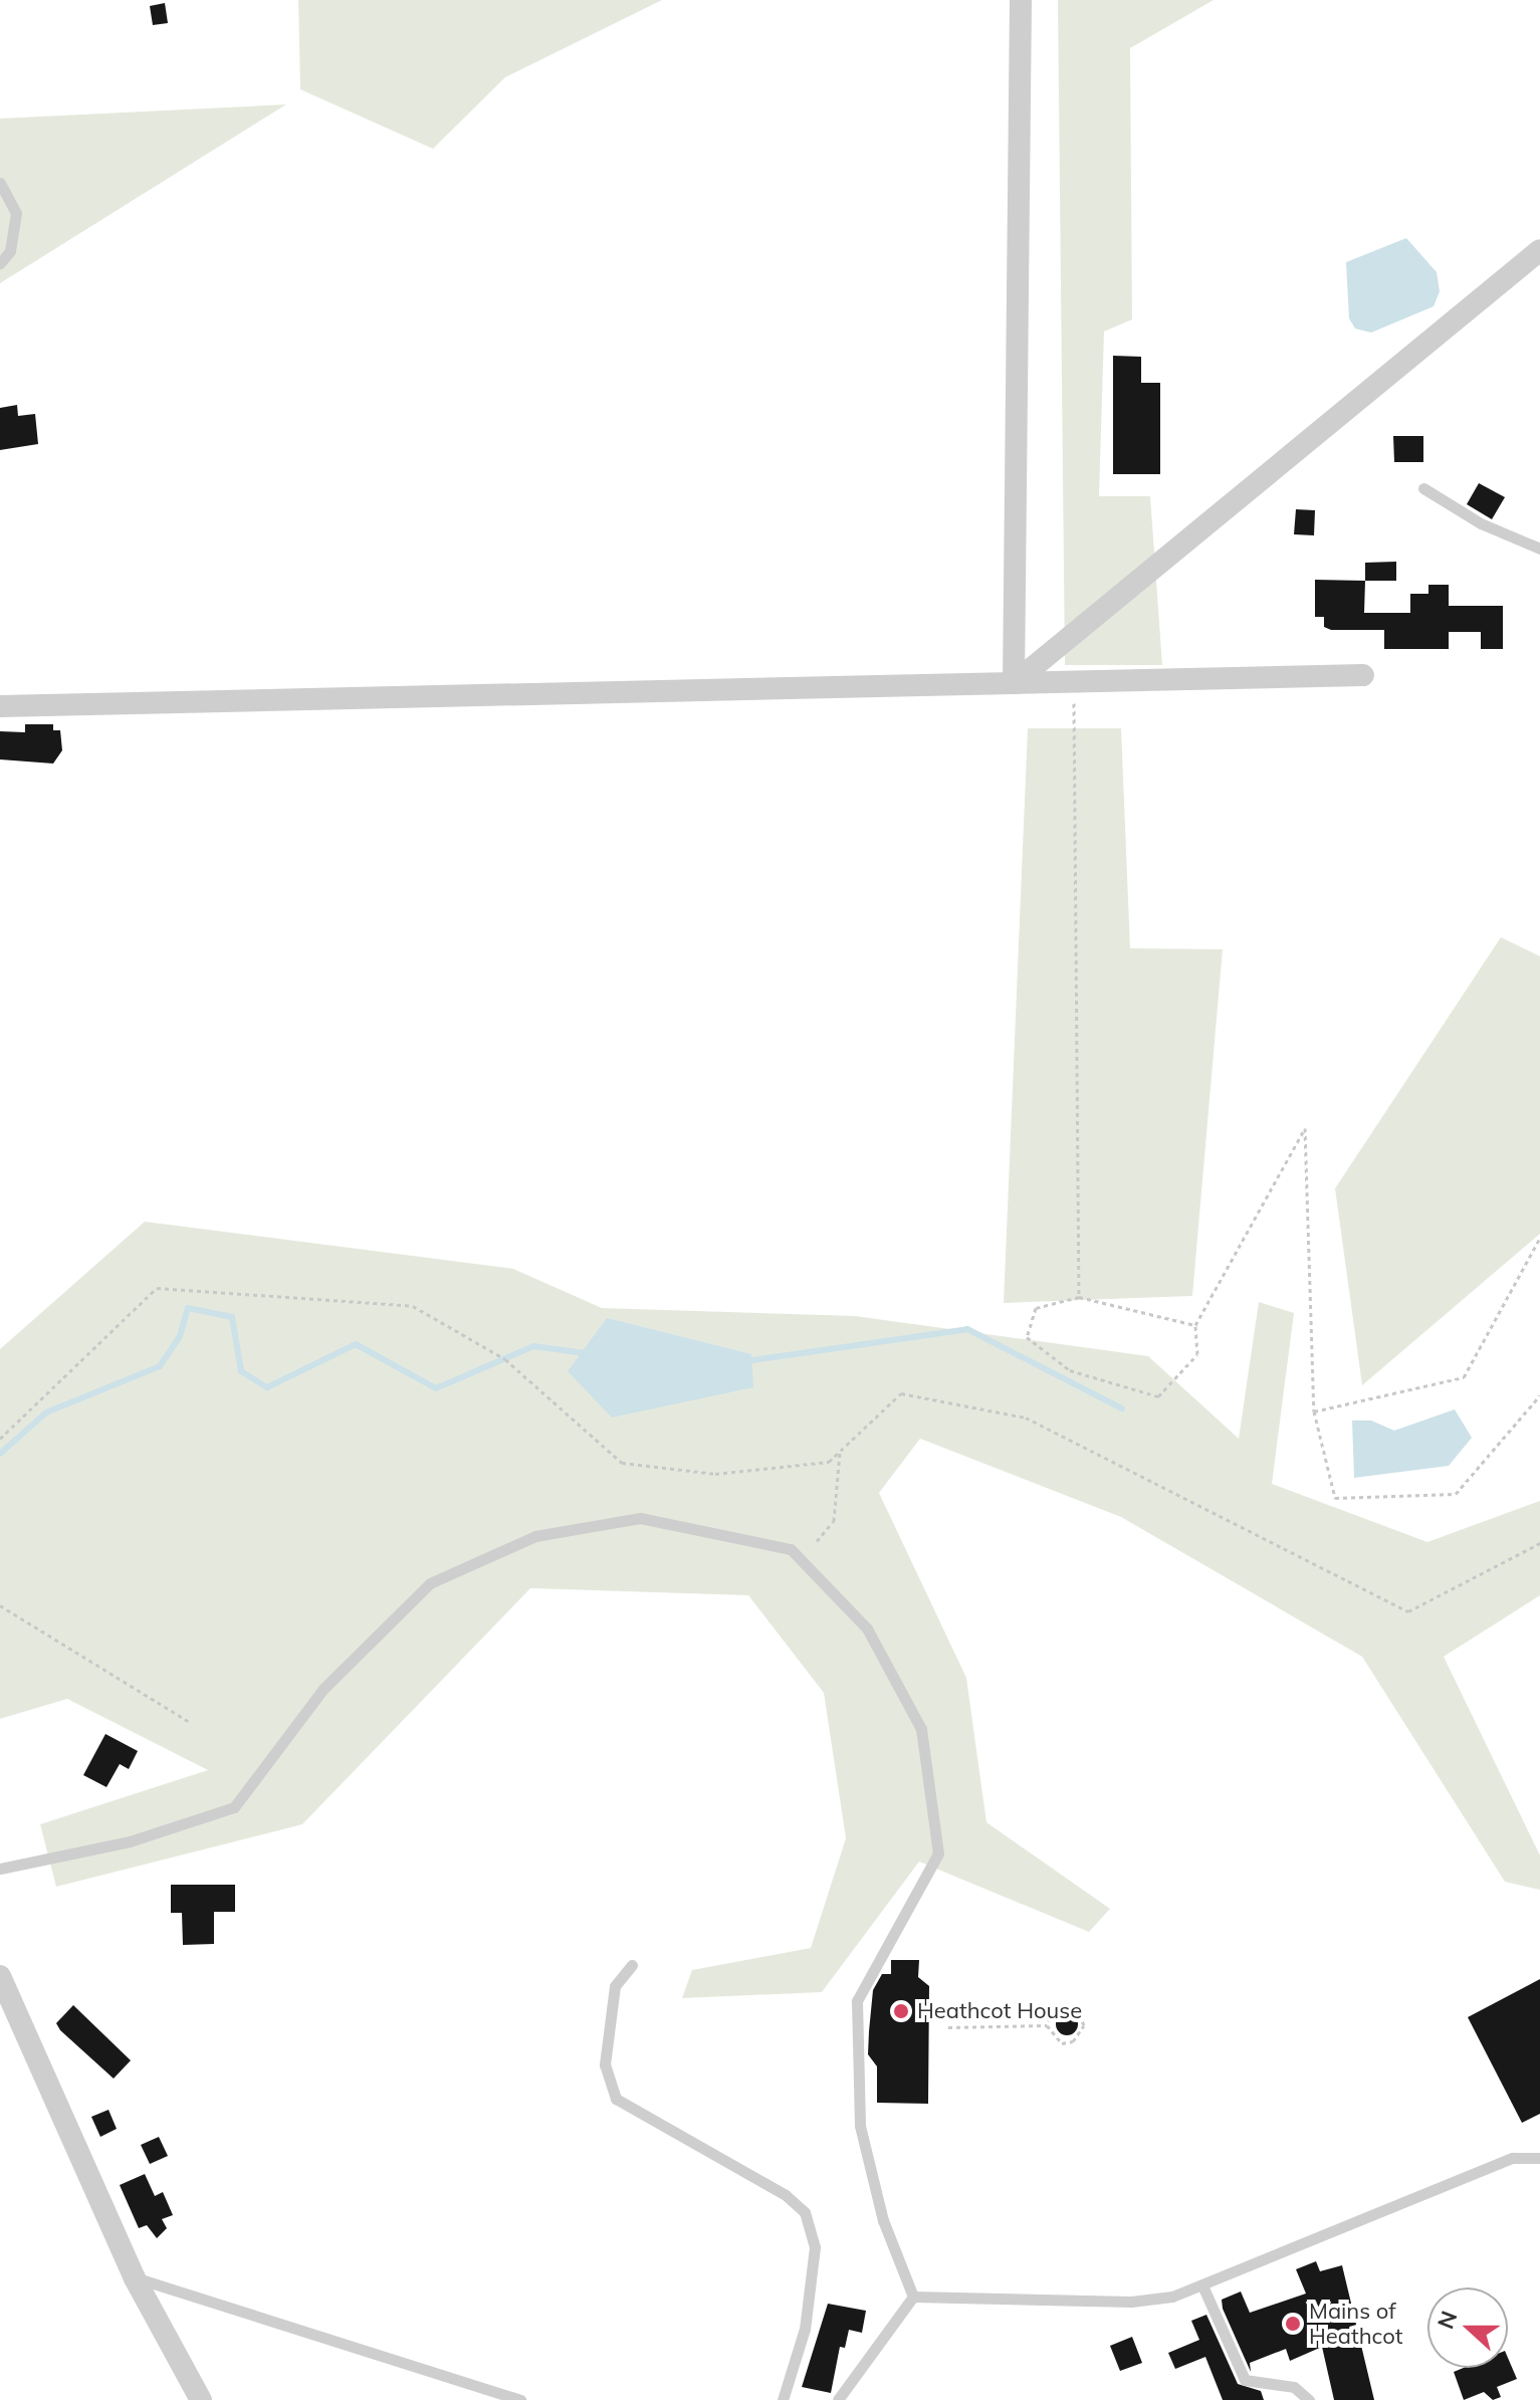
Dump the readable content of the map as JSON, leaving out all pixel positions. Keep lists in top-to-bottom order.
{
  "places": ["Heathcot House", "Mains of Heathcot"],
  "north": "left"
}
